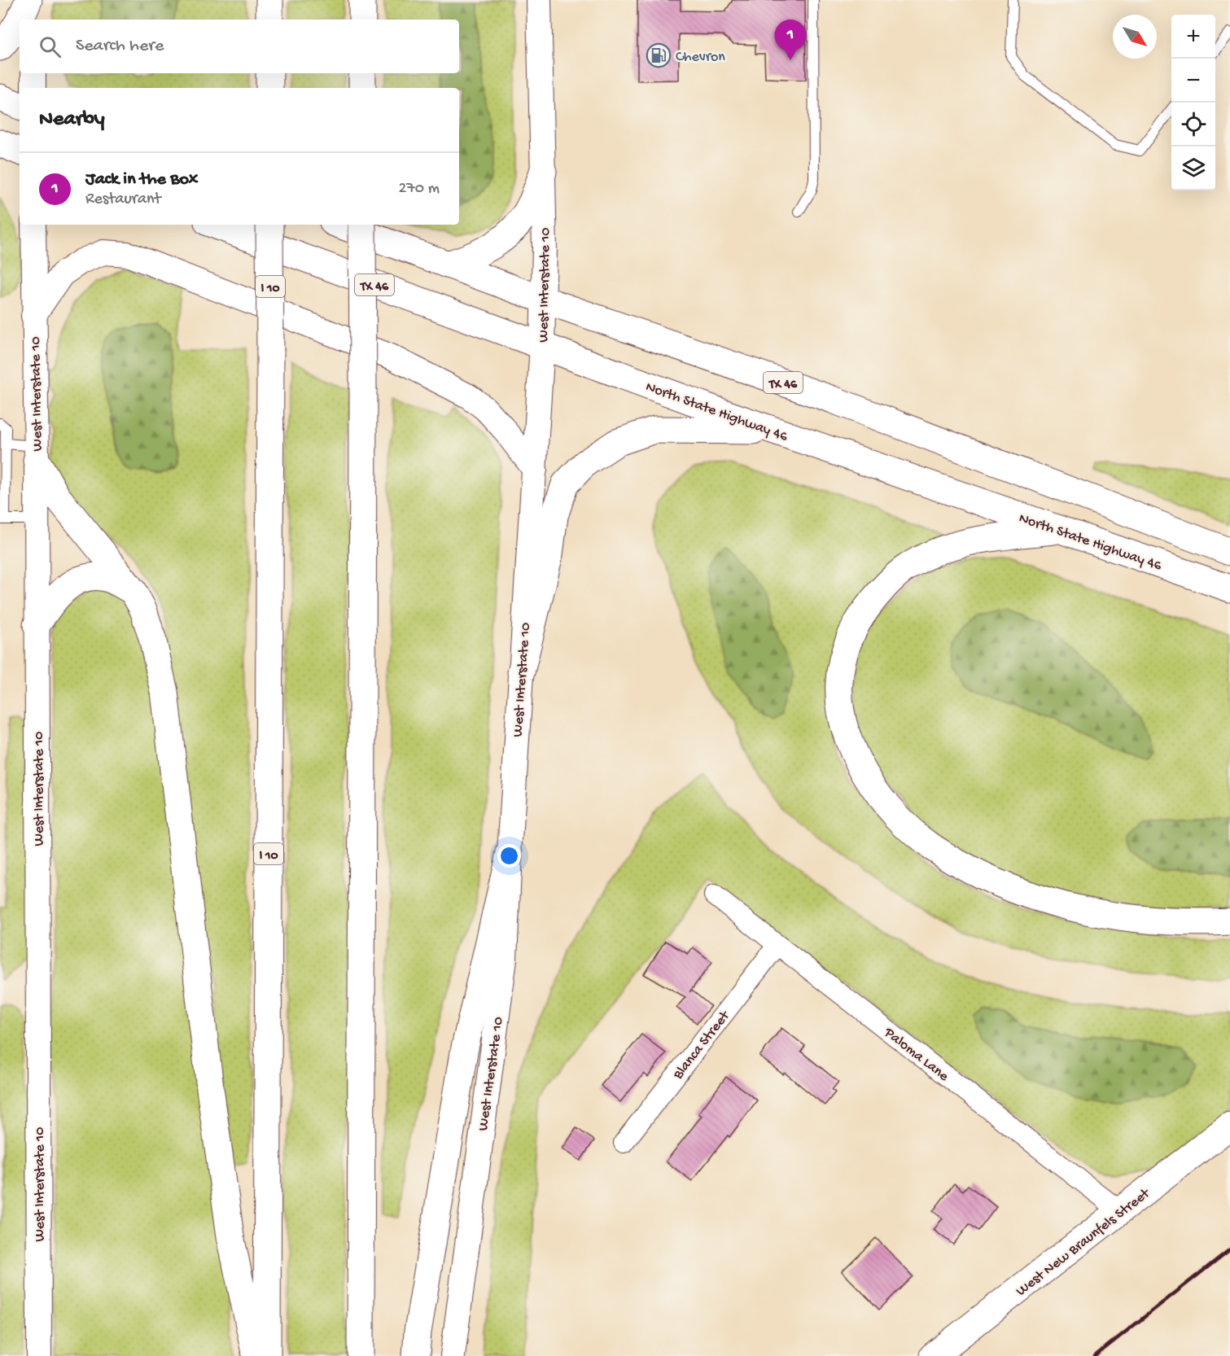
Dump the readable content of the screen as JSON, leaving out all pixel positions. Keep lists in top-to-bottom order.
{
  "streets": {
    "main road": [
      "TX 46",
      "I 10",
      "North State Highway 46",
      "West New Braunfels Street"
    ],
    "street": ["West Interstate 10", "Blanca Street", "Paloma Lane"]
  },
  "crossings": [
    ["TX 46", "West Interstate 10"],
    ["West Interstate 10", "North State Highway 46"],
    ["Blanca Street", "Paloma Lane"],
    ["Paloma Lane", "West New Braunfels Street"]
  ],
  "places": {
    "fuel station": ["Chevron"]
  },
  "north": "bottom right",
  "page": {
    "map_buttons": ["+", "−"],
    "pins": "1",
    "search": "Search here",
    "heading": "Nearby",
    "list": [
      {
        "mark": "1",
        "name": "Jack in the Box",
        "note": "Restaurant",
        "value": "270 m"
      }
    ]
  }
}
